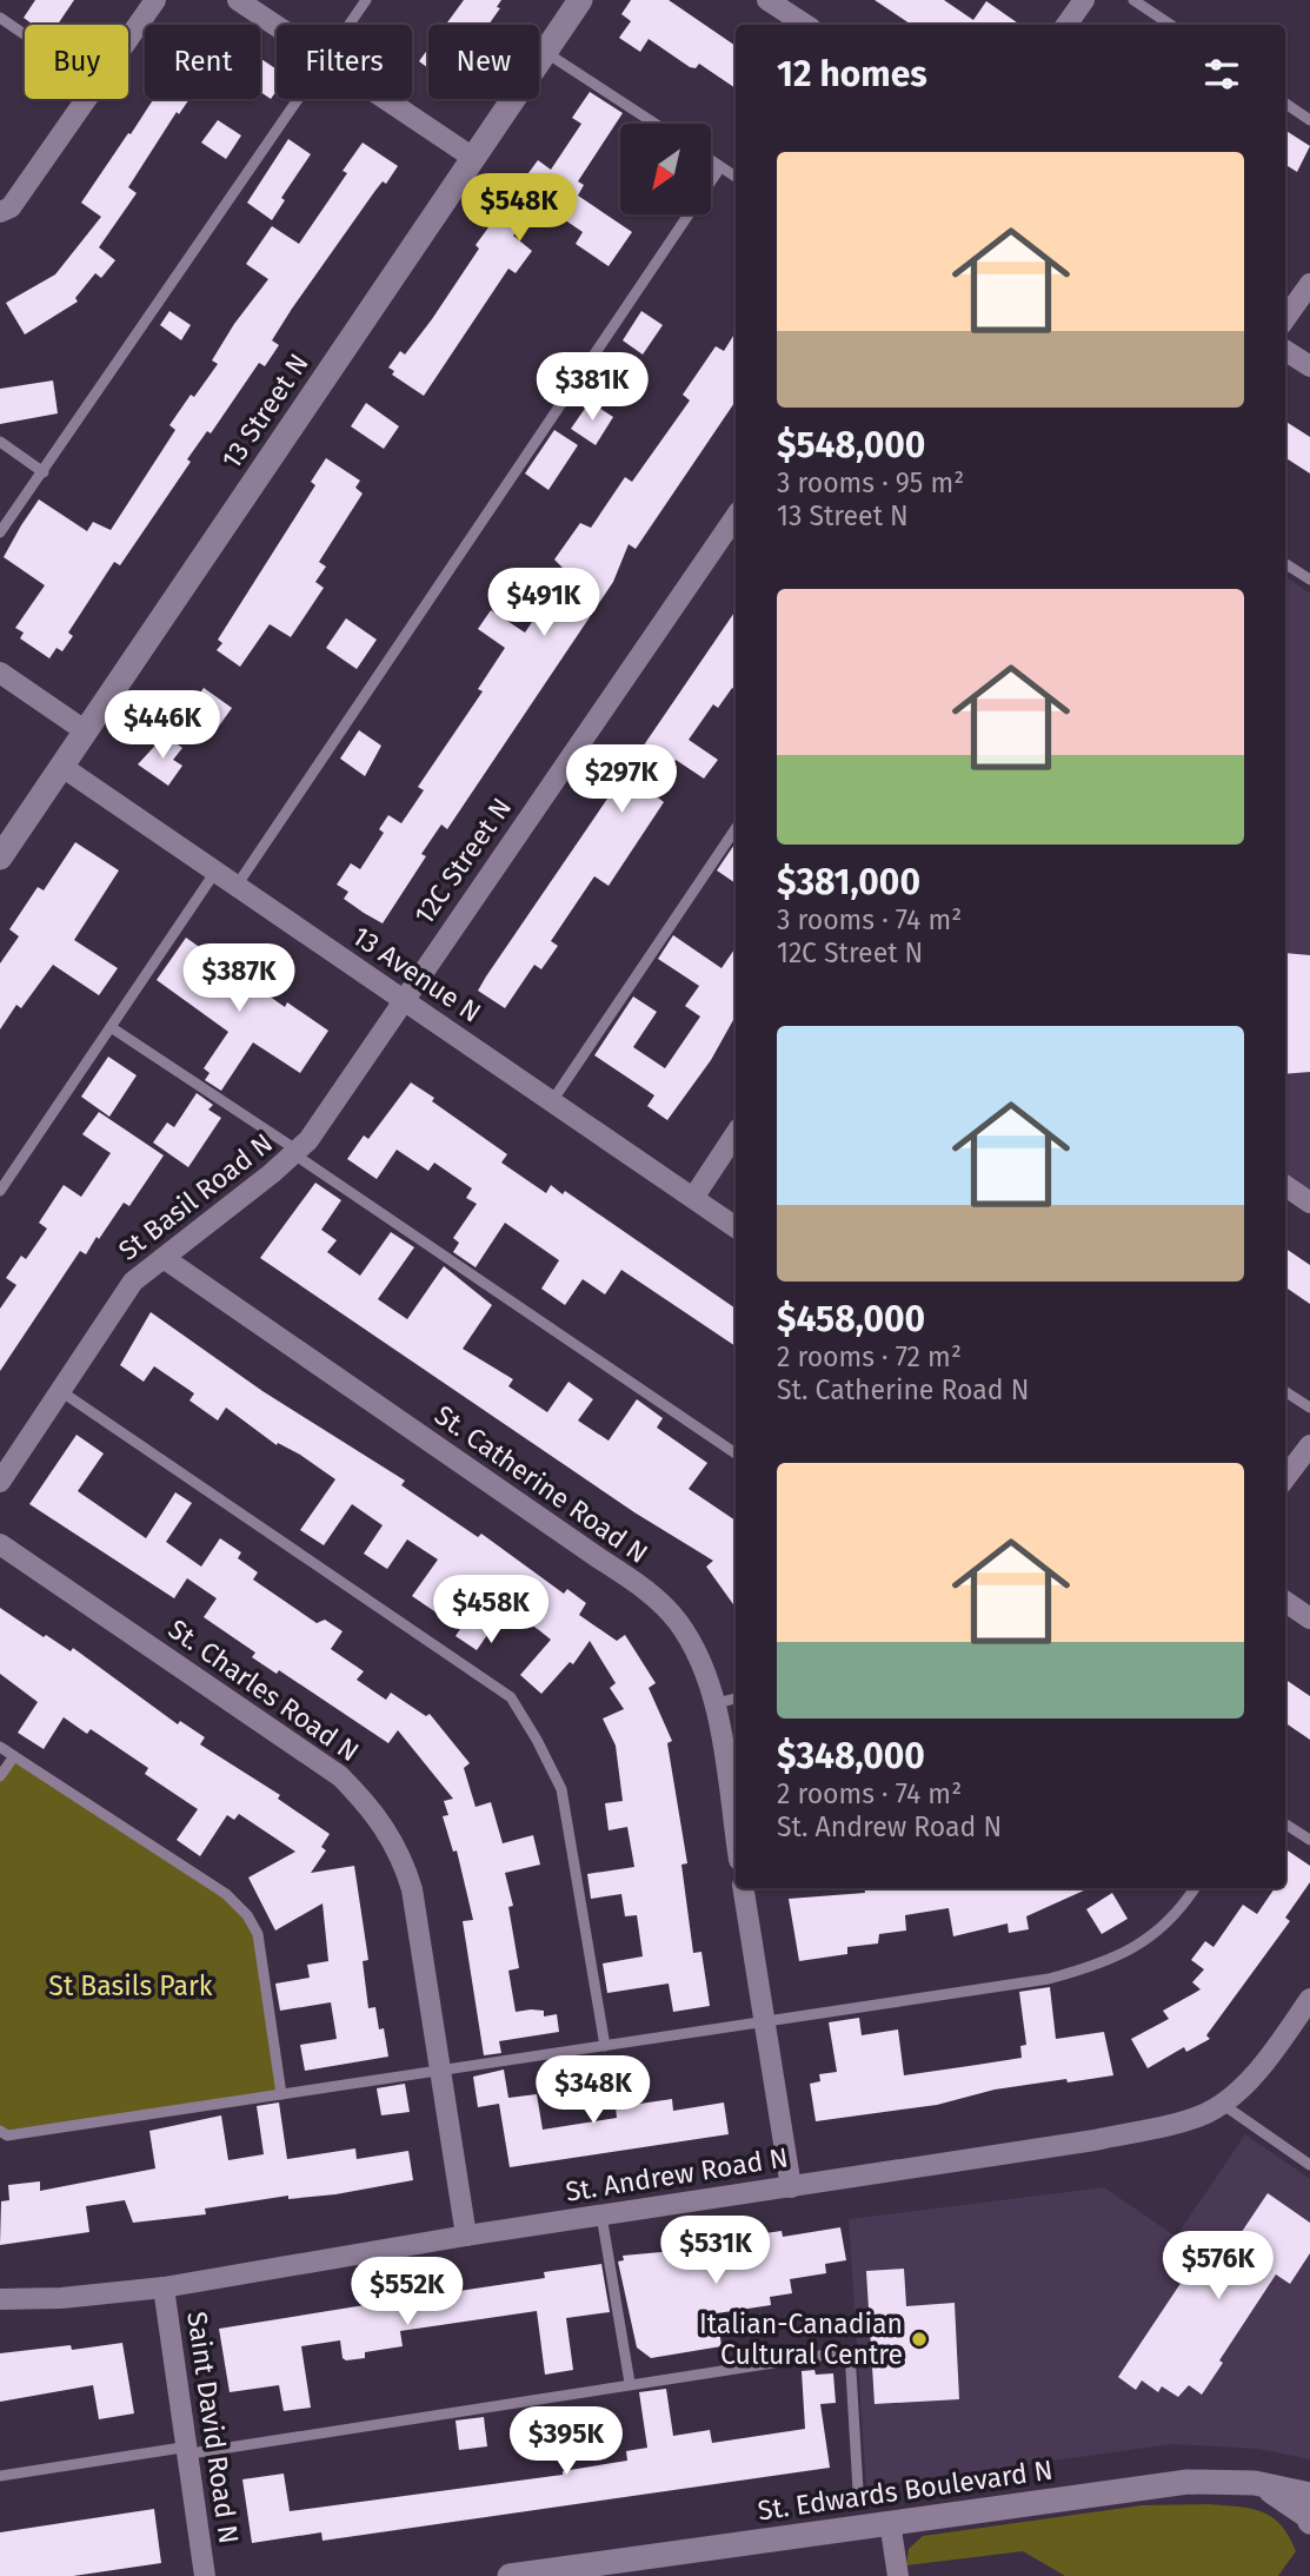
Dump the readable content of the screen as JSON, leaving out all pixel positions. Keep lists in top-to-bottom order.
{
  "streets": {
    "street": [
      "13 Street N",
      "12C Street N",
      "13 Avenue N",
      "St Basil Road N",
      "St. Catherine Road N",
      "St. Charles Road N",
      "St. Andrew Road N",
      "Saint David Road N",
      "St. Edwards Boulevard N"
    ]
  },
  "crossings": [
    ["13 Street N", "13 Avenue N"],
    ["12C Street N", "13 Avenue N"],
    ["12C Street N", "St Basil Road N"],
    ["13 Avenue N", "St Basil Road N"],
    ["St Basil Road N", "St. Catherine Road N"],
    ["St. Charles Road N", "St. Andrew Road N"],
    ["St. Andrew Road N", "Saint David Road N"]
  ],
  "parks": ["St Basils Park"],
  "places": ["Italian-Canadian Cultural Centre"],
  "north": "bottom left",
  "page": {
    "chip": [
      "Buy",
      "Rent",
      "Filters",
      "New"
    ],
    "heading": "12 homes",
    "list": [
      {
        "name": "$548,000",
        "note": "3 rooms · 95 m² · 13 Street N"
      },
      {
        "name": "$381,000",
        "note": "3 rooms · 74 m² · 12C Street N"
      },
      {
        "name": "$458,000",
        "note": "2 rooms · 72 m² · St. Catherine Road N"
      },
      {
        "name": "$348,000",
        "note": "2 rooms · 74 m² · St. Andrew Road N"
      }
    ],
    "price": [
      "$548K",
      "$381K",
      "$491K",
      "$446K",
      "$297K",
      "$387K",
      "$458K",
      "$348K",
      "$531K",
      "$576K",
      "$552K",
      "$395K"
    ]
  }
}
